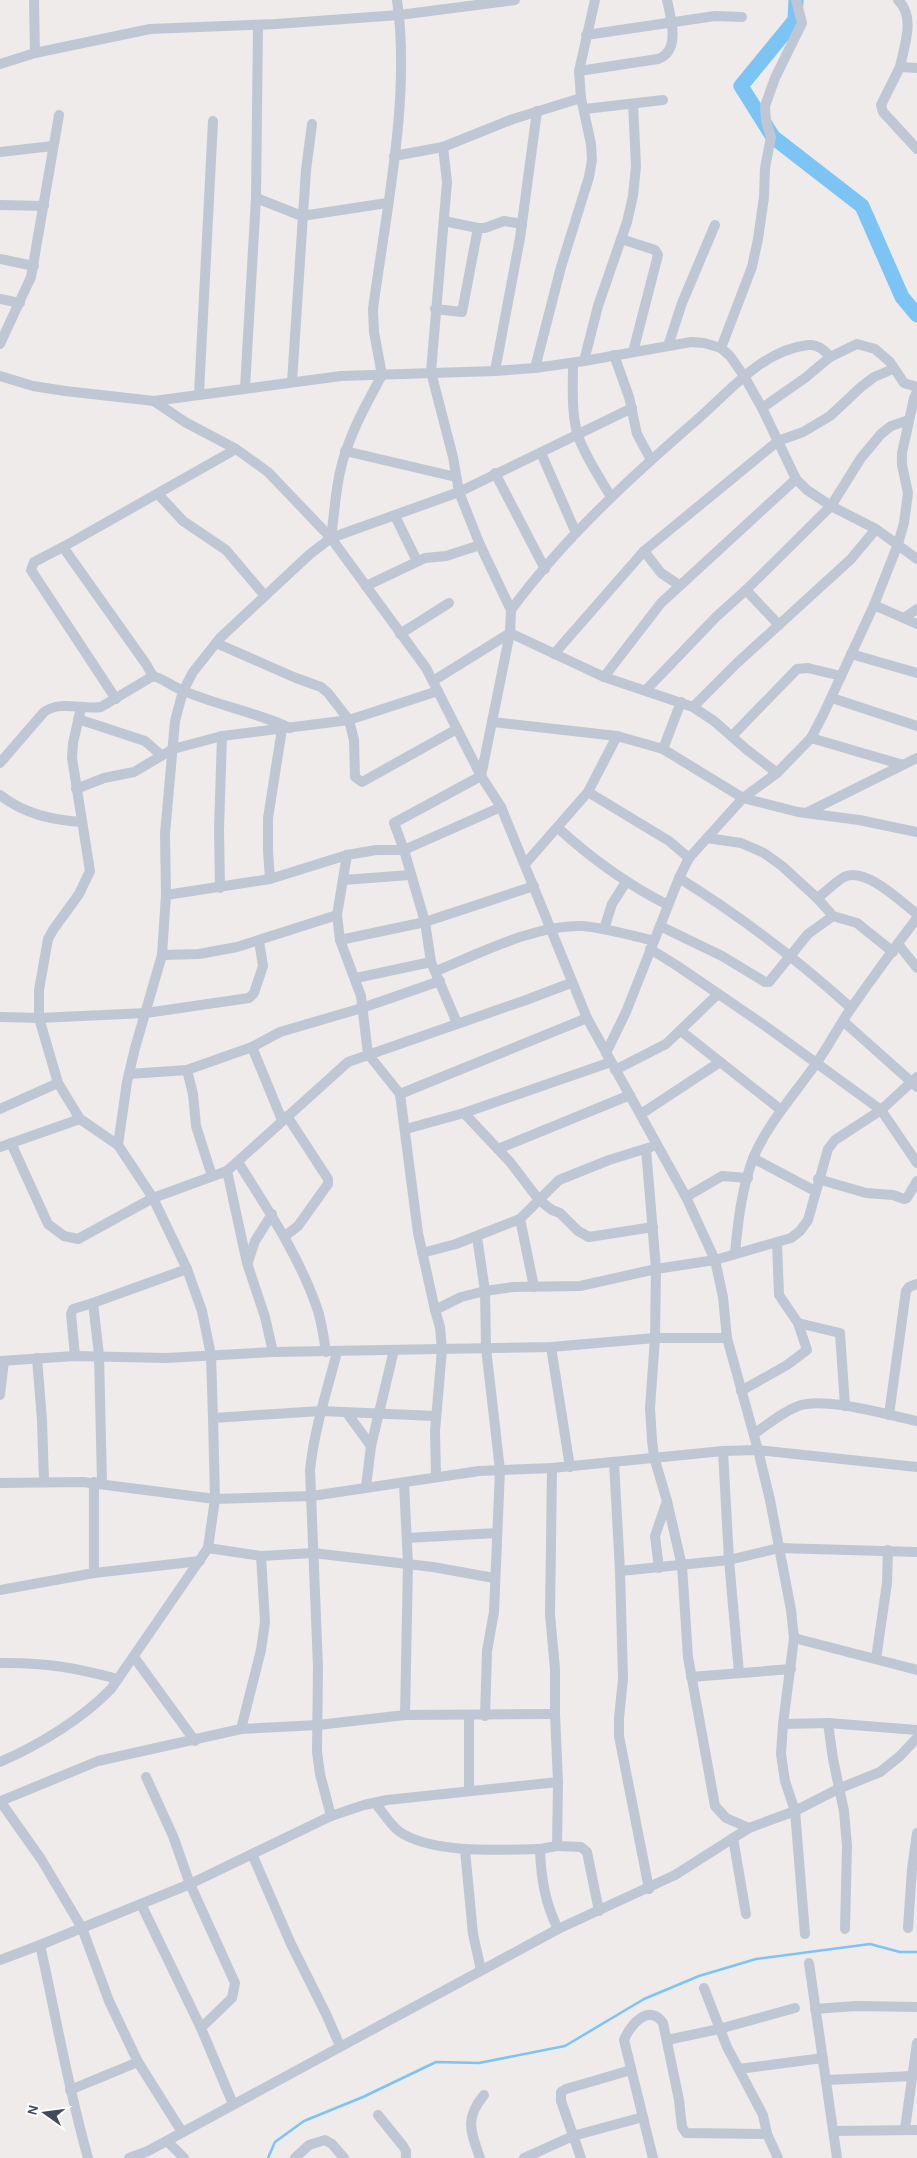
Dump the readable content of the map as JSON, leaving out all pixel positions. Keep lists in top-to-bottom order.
{
  "north": "left"
}
